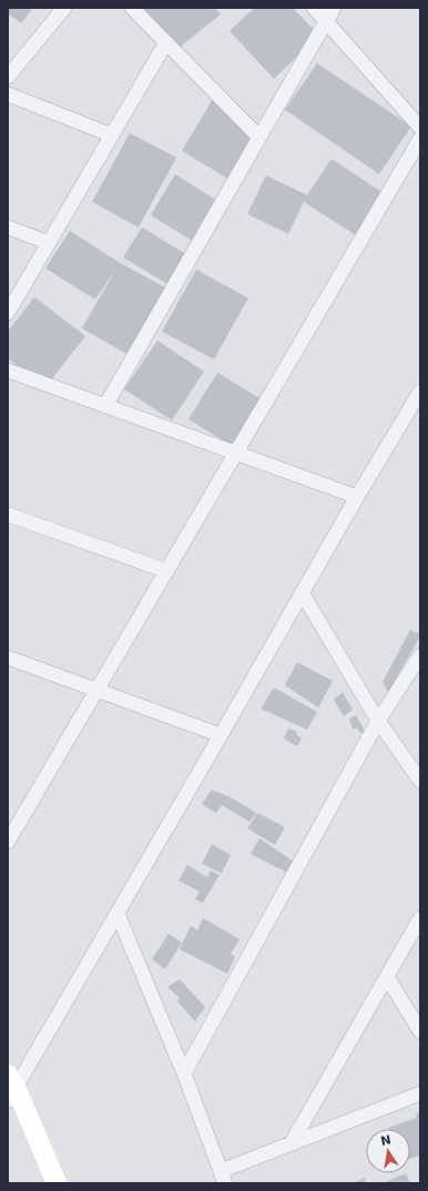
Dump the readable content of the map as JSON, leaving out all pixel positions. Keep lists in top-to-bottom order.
{
  "north": "top"
}
